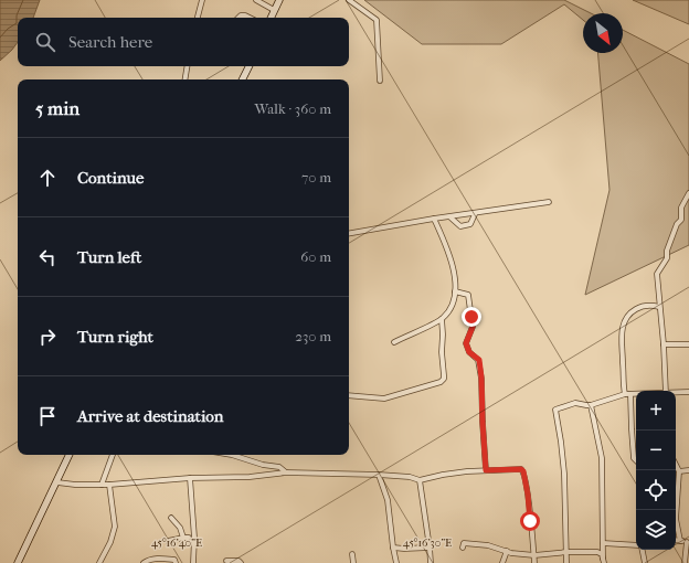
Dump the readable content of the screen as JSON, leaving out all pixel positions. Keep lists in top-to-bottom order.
{
  "north": "bottom right",
  "page": {
    "search": "Search here",
    "heading": ["5 min", "Walk · 360 m"],
    "list": [
      ["Continue", "70 m"],
      ["Turn left", "60 m"],
      ["Turn right", "230 m"],
      "Arrive at destination"
    ],
    "map_buttons": ["+", "−"]
  },
  "coordinates": ["45°16'40\"E", "45°16'30\"E"]
}
